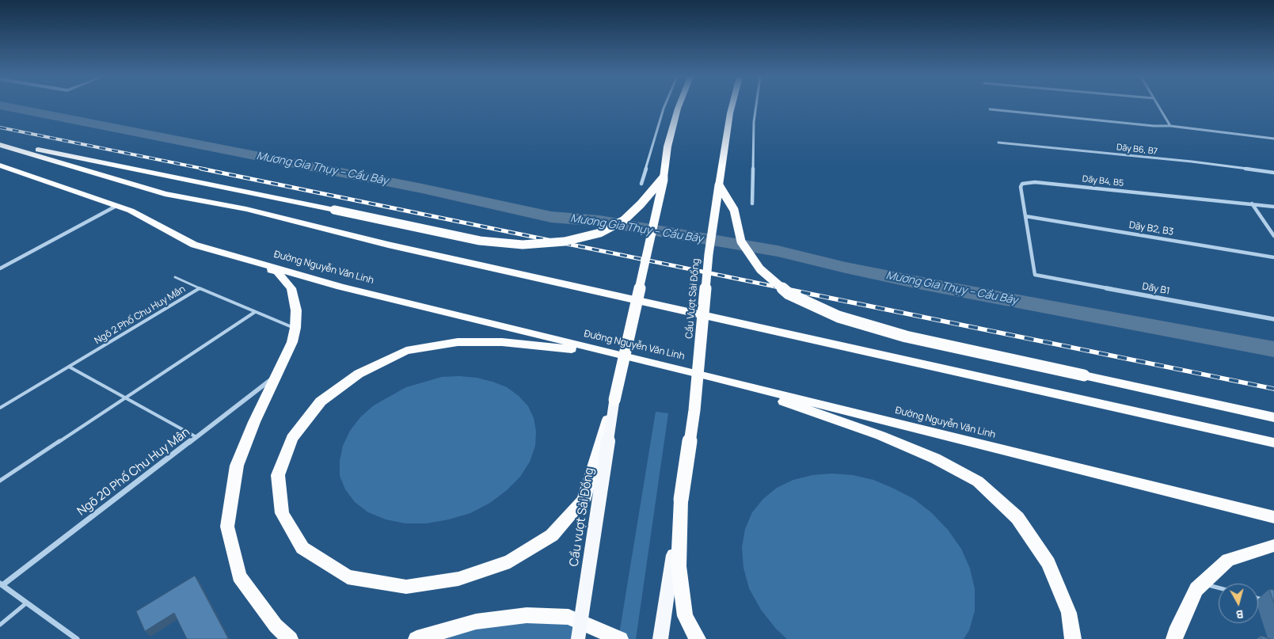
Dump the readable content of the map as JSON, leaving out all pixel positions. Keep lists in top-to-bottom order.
{
  "streets": {
    "highway": ["Đường Nguyễn Văn Linh", "Cầu Vượt Sài Đồng"],
    "main road": ["Cầu vượt Sài Đồng"],
    "street": [
      "Dãy B6, B7",
      "Dãy B4, B5",
      "Dãy B2, B3",
      "Dãy B1",
      "Ngõ 20 Phố Chu Huy Mân"
    ],
    "lane": ["Ngõ 2 Phố Chu Huy Mân"]
  },
  "crossings": [
    ["Dãy B4, B5", "Dãy B2, B3"],
    ["Dãy B4, B5", "Dãy B1"]
  ],
  "water": ["Mương Gia Thụy – Cầu Bây"],
  "north": "bottom"
}
